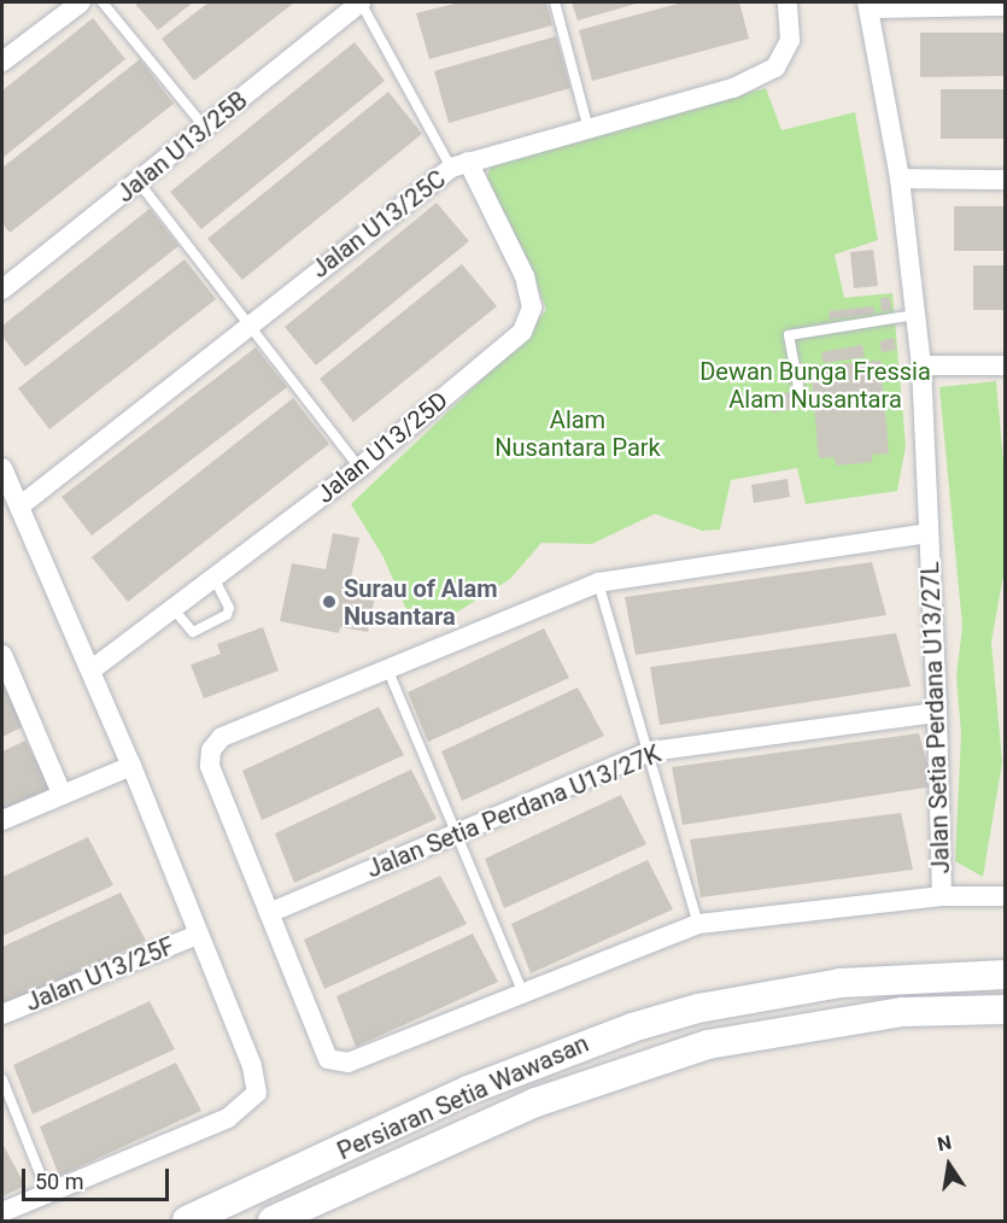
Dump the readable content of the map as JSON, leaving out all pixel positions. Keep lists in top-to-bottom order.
{
  "streets": {
    "street": [
      "Jalan U13/25B",
      "Jalan U13/25C",
      "Jalan U13/25D",
      "Jalan Setia Perdana U13/27L",
      "Jalan Setia Perdana U13/27K",
      "Jalan U13/25F",
      "Persiaran Setia Wawasan"
    ]
  },
  "crossings": [
    ["Jalan U13/25C", "Jalan U13/25D"],
    ["Jalan Setia Perdana U13/27L", "Jalan Setia Perdana U13/27K"]
  ],
  "parks": ["Dewan Bunga Fressia Alam Nusantara", "Alam Nusantara Park"],
  "places": ["Surau of Alam Nusantara"],
  "scale_bar": "50 m",
  "north": "top"
}
